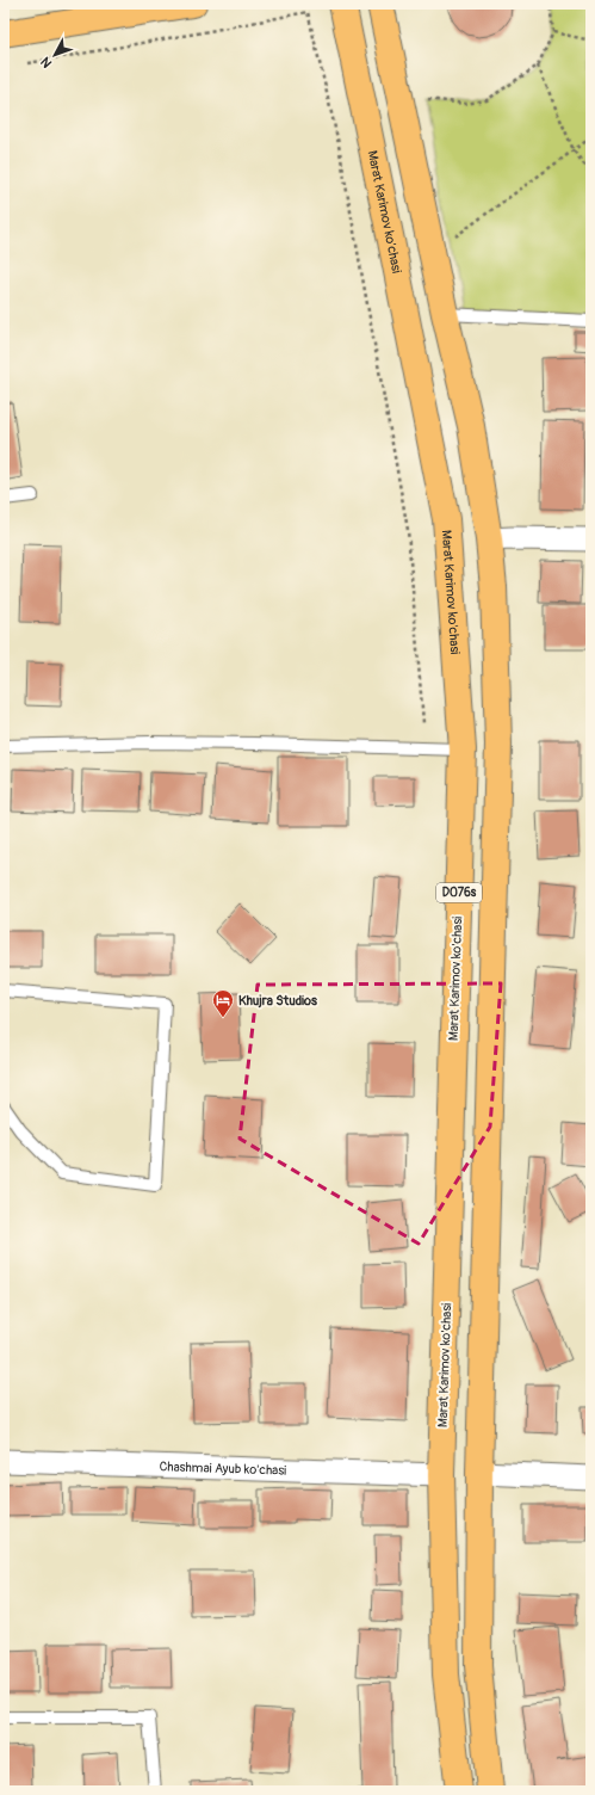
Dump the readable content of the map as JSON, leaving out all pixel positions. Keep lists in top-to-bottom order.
{
  "streets": {
    "main road": ["Marat Karimov ko'chasi", "D076s"],
    "street": ["Chashmai Ayub ko'chasi"]
  },
  "crossings": [
    ["Marat Karimov ko'chasi", "Chashmai Ayub ko'chasi"]
  ],
  "places": {
    "hotel": ["Khujra Studios"]
  },
  "north": "bottom left"
}
